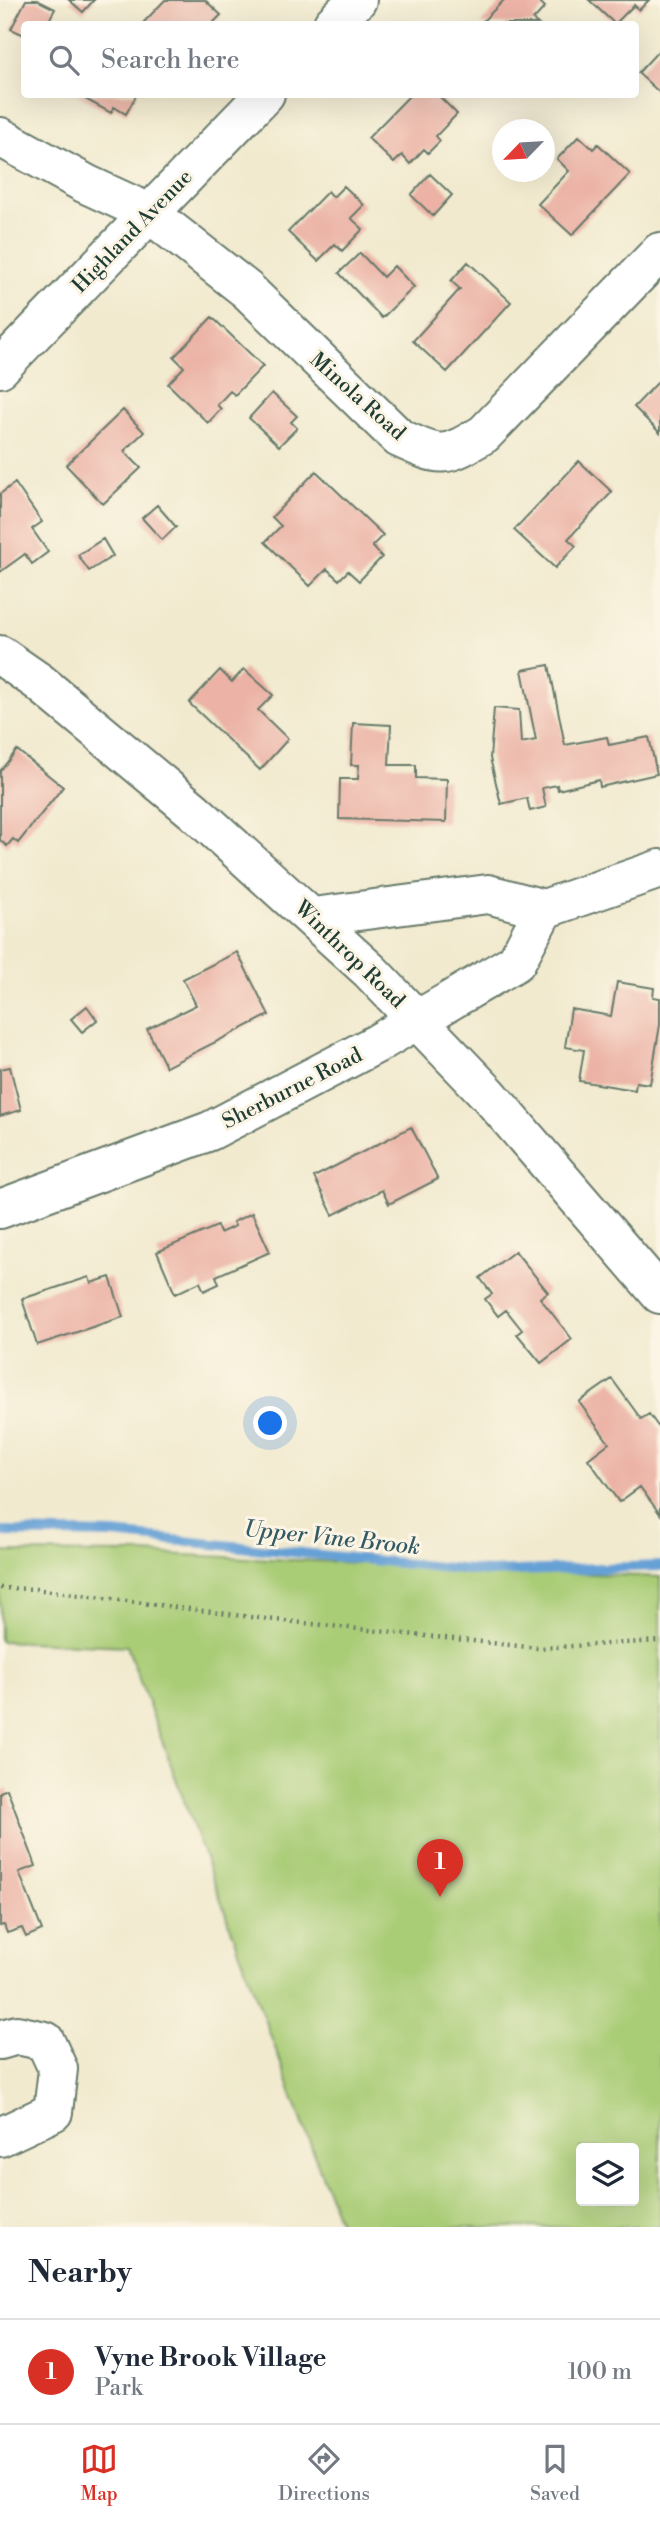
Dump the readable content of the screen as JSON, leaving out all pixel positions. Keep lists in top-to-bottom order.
{
  "streets": {
    "street": [
      "Highland Avenue",
      "Minola Road",
      "Winthrop Road",
      "Sherburne Road"
    ]
  },
  "crossings": [
    ["Highland Avenue", "Minola Road"],
    ["Winthrop Road", "Sherburne Road"]
  ],
  "water": ["Upper Vine Brook"],
  "north": "bottom left",
  "page": {
    "search": "Search here",
    "pins": "1",
    "heading": "Nearby",
    "list": [
      {
        "mark": "1",
        "name": "Vyne Brook Village",
        "note": "Park",
        "value": "100 m"
      }
    ],
    "nav": ["Map", "Directions", "Saved"]
  }
}
